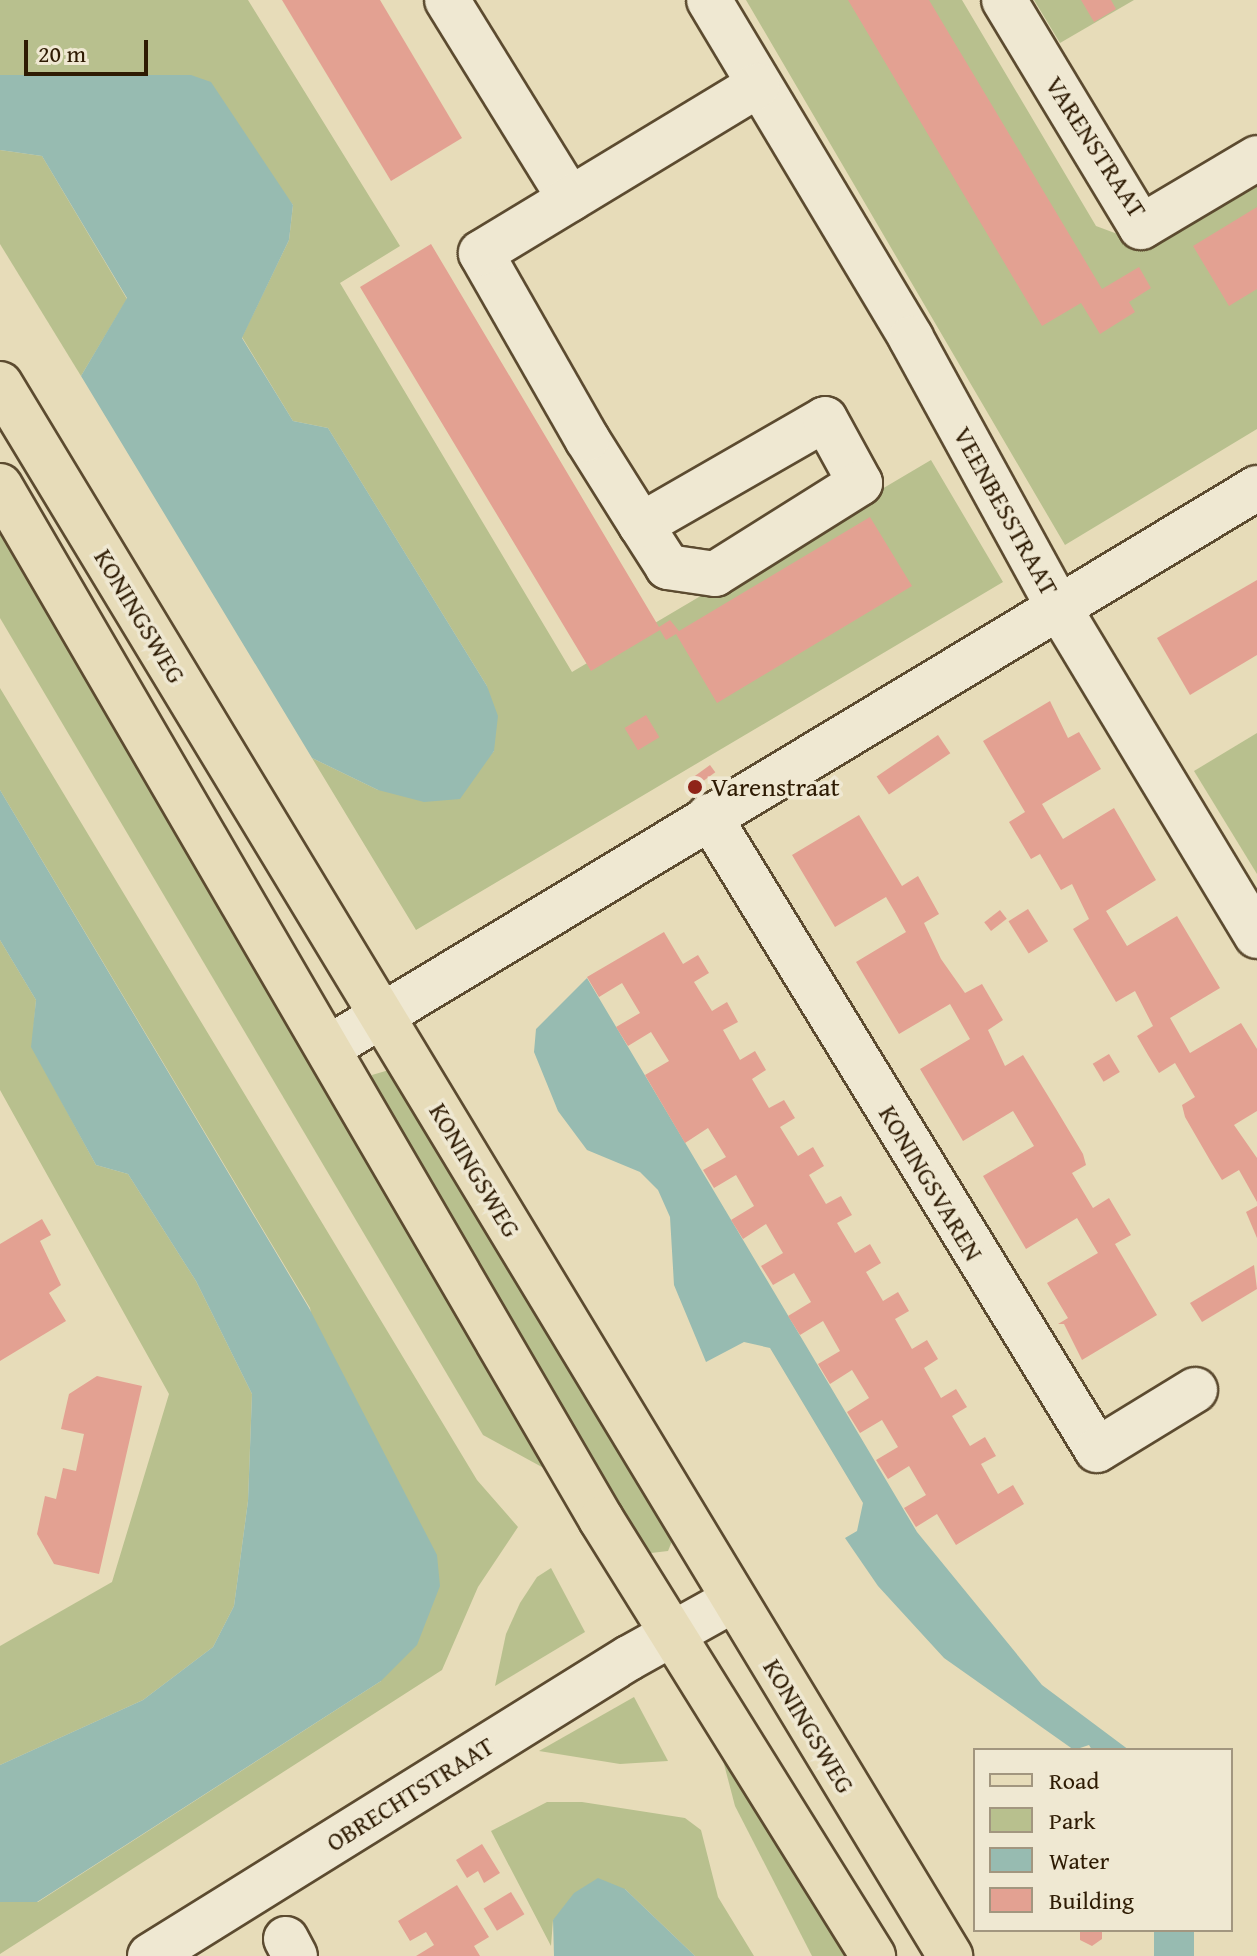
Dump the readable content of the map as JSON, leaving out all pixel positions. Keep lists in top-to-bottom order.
{
  "streets": {
    "main road": ["KONINGSWEG"],
    "street": [
      "VARENSTRAAT",
      "VEENBESSTRAAT",
      "KONINGSVAREN",
      "OBRECHTSTRAAT"
    ]
  },
  "crossings": [
    ["KONINGSWEG", "OBRECHTSTRAAT"]
  ],
  "places": ["Varenstraat"],
  "legend": [
    "Road",
    "Park",
    "Water",
    "Building"
  ],
  "scale_bar": "20 m"
}
